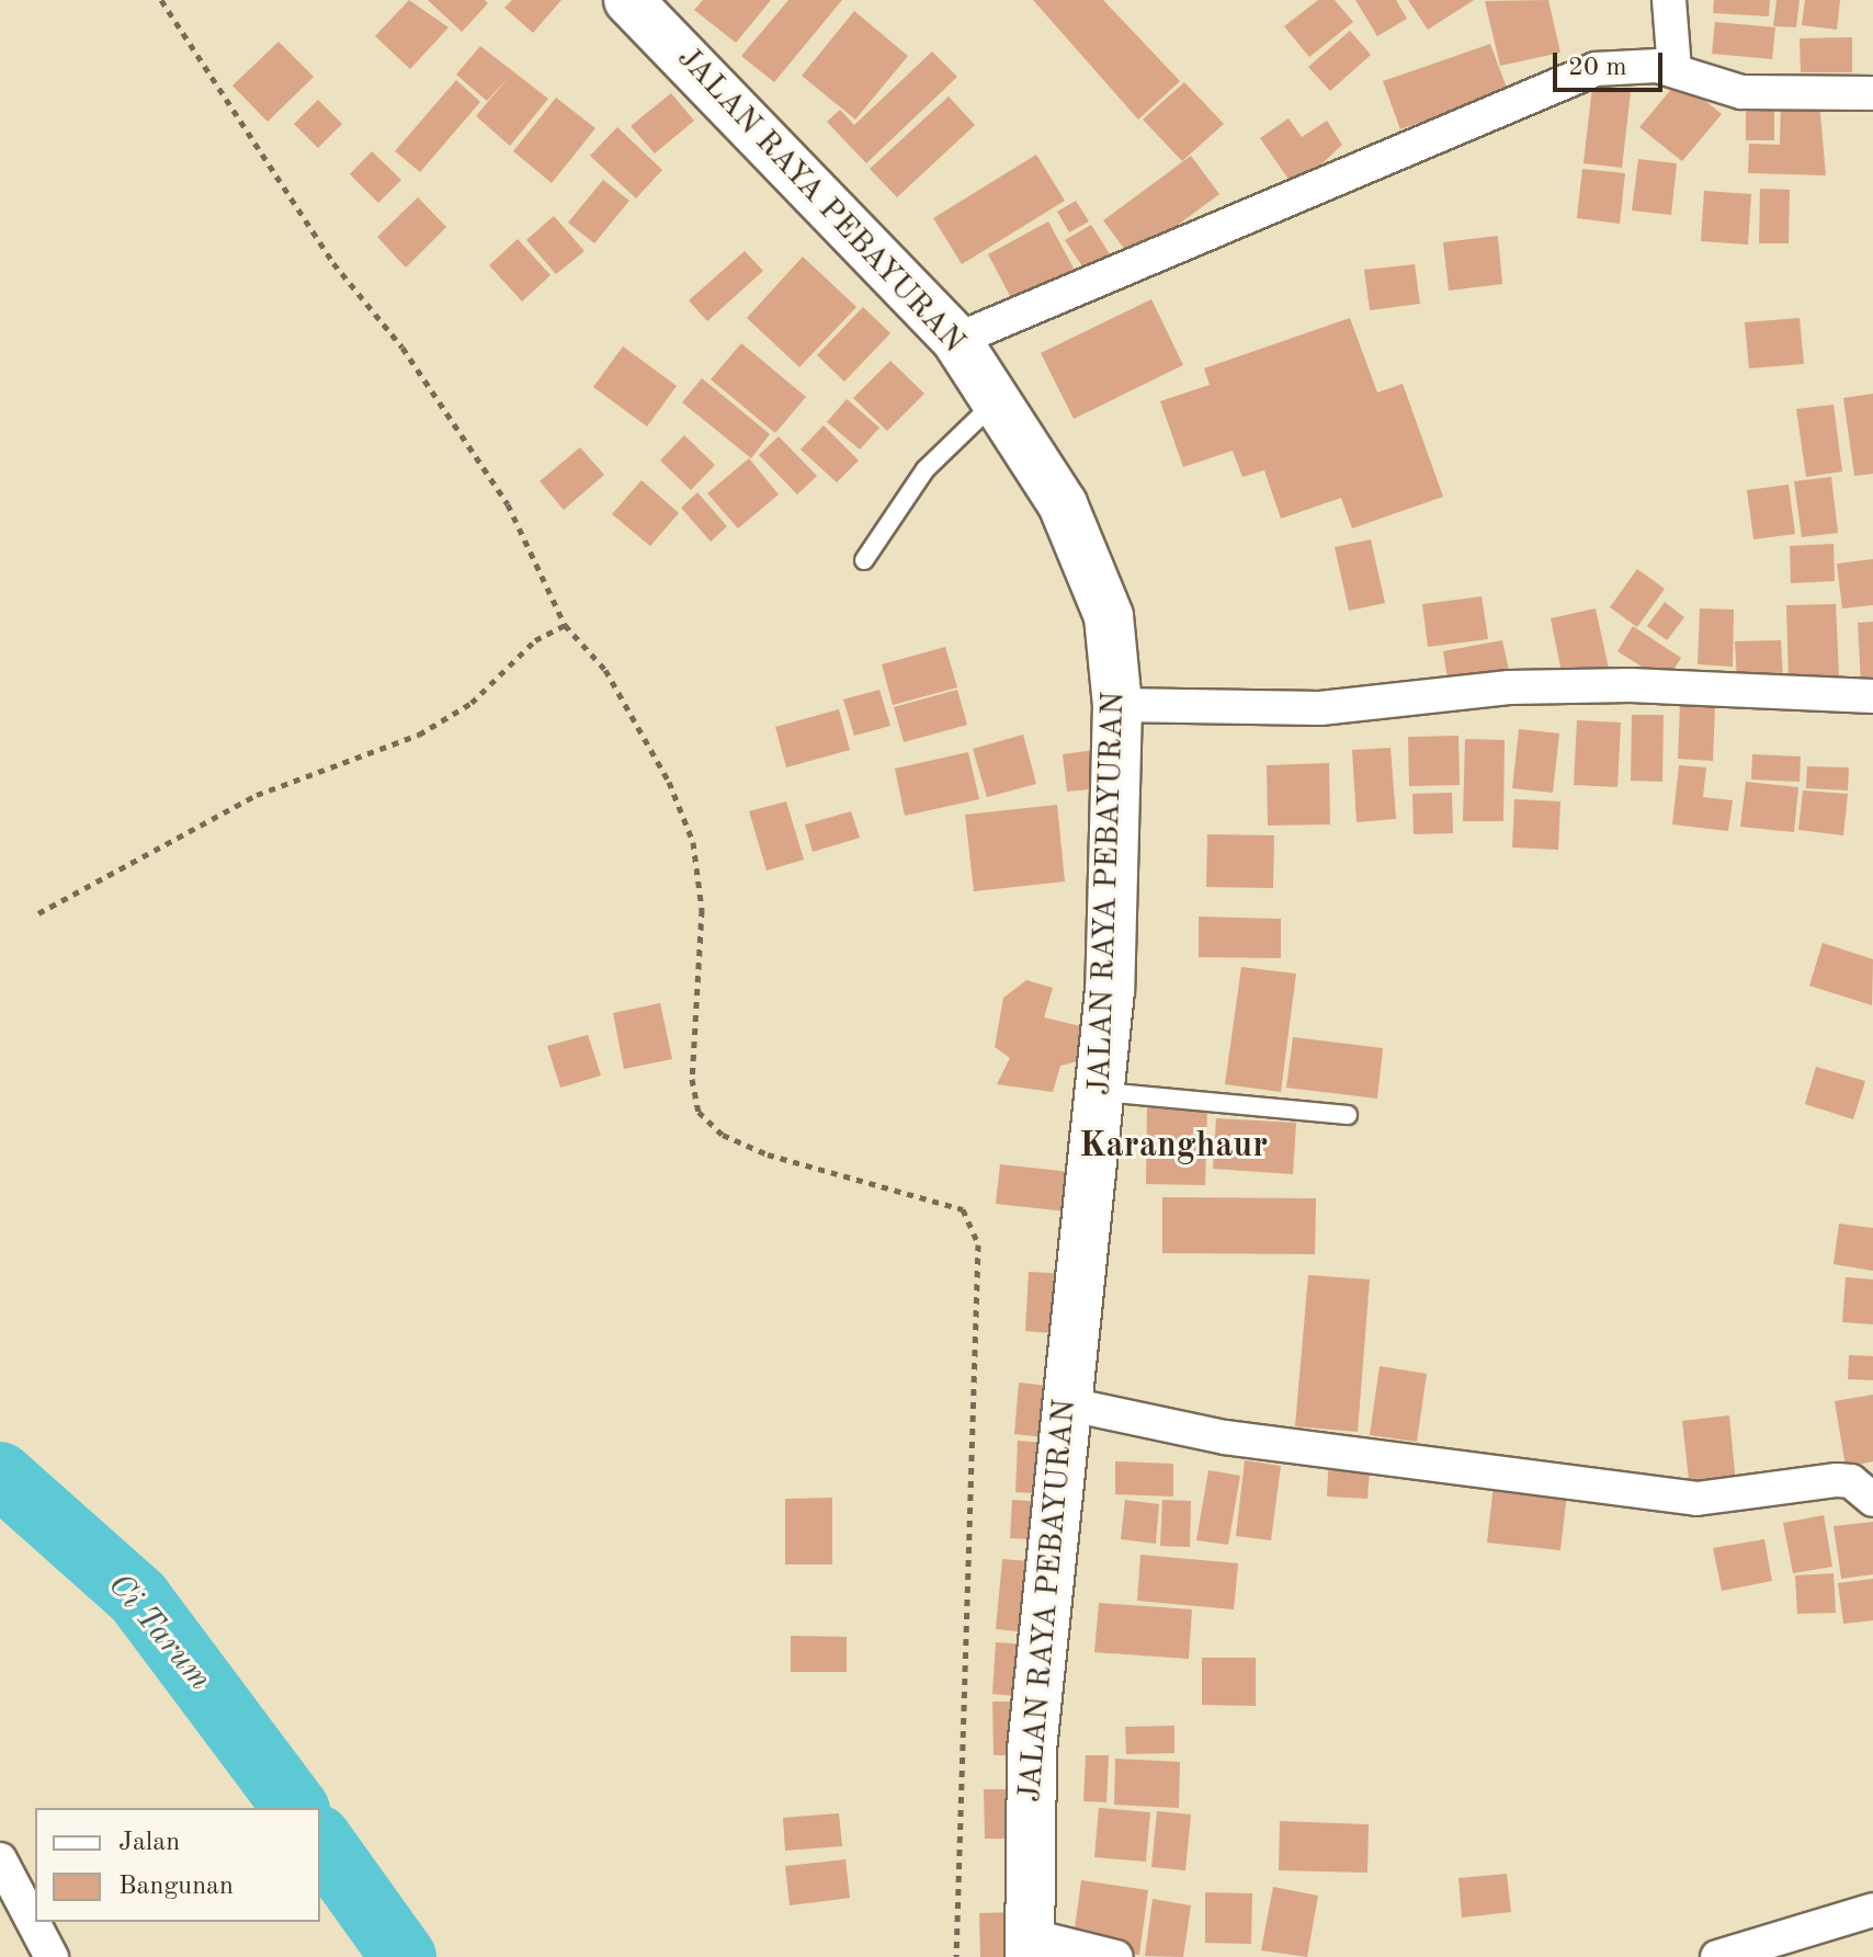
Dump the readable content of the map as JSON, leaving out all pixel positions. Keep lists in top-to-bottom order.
{
  "streets": {
    "main road": ["JALAN RAYA PEBAYURAN"]
  },
  "districts": ["Karanghaur"],
  "water": ["Ci Tarum"],
  "legend": ["Jalan", "Bangunan"],
  "scale_bar": "20 m"
}
